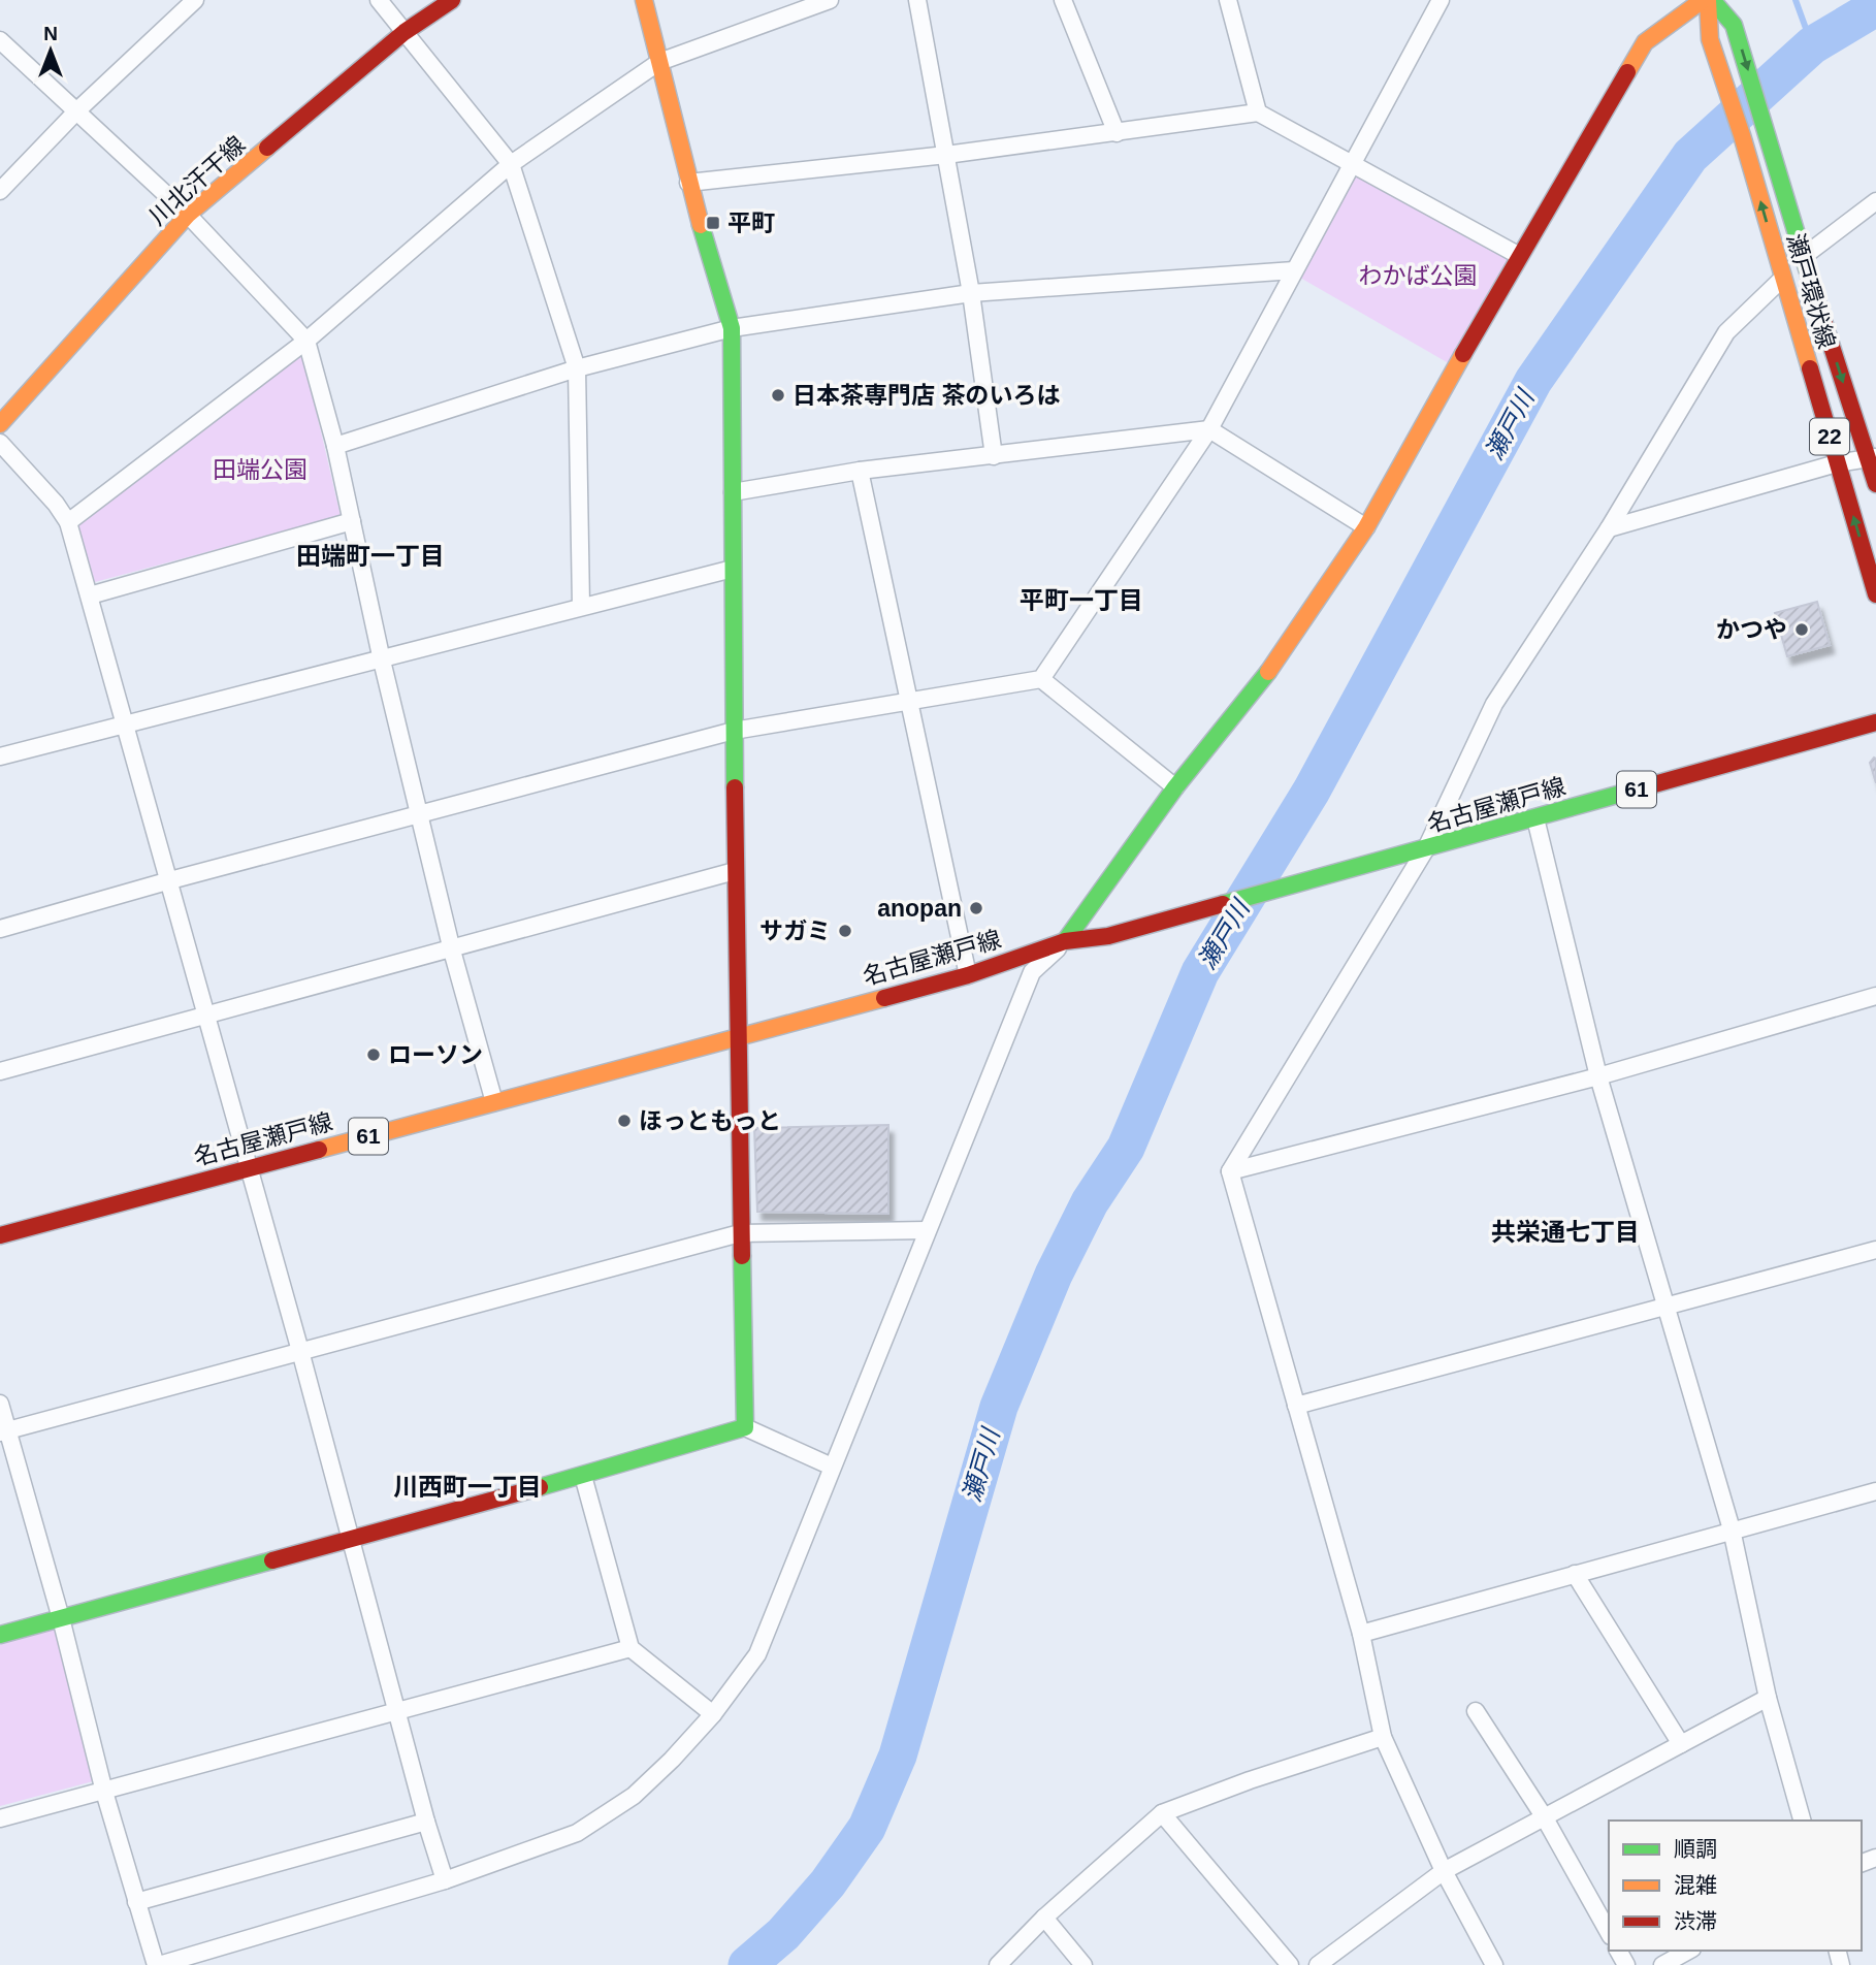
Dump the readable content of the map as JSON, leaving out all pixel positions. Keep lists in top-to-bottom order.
{
  "streets": {
    "street": [
      "川北汗干線",
      "瀬戸環状線",
      "22",
      "61",
      "名古屋瀬戸線"
    ]
  },
  "districts": [
    "田端町一丁目",
    "平町一丁目",
    "共栄通七丁目",
    "川西町一丁目"
  ],
  "water": ["瀬戸川"],
  "parks": ["わかば公園", "田端公園"],
  "places": {
    "transit": ["平町"],
    "other": [
      "日本茶専門店 茶のいろは",
      "かつや",
      "anopan",
      "サガミ",
      "ローソン",
      "ほっともっと"
    ]
  },
  "legend": ["順調", "混雑", "渋滞"],
  "north": "top"
}
